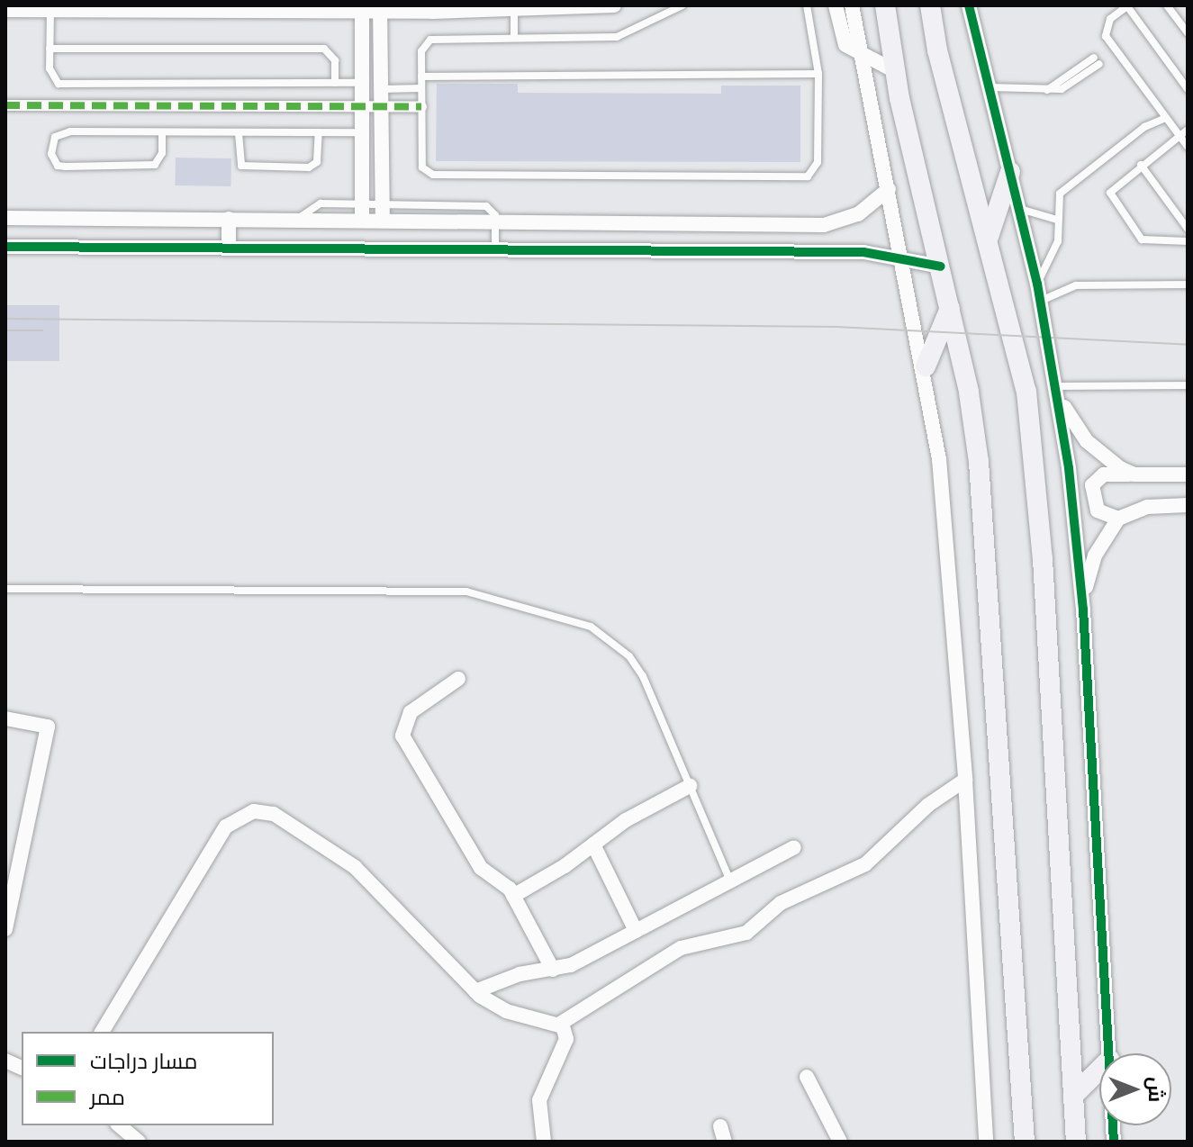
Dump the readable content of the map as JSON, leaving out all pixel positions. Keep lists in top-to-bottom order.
{
  "legend": ["مسار دراجات", "ممر"],
  "north": "right"
}
